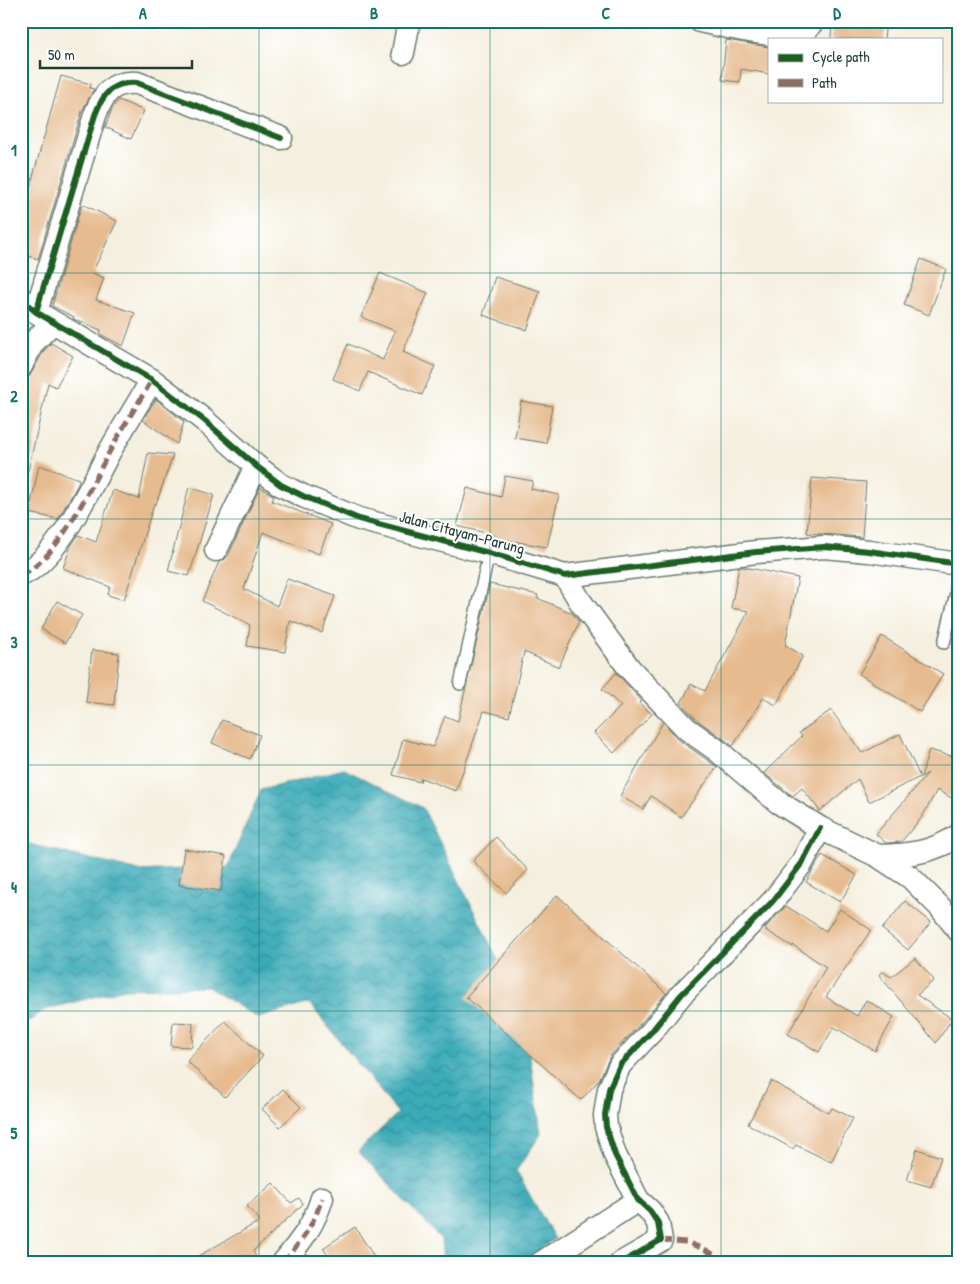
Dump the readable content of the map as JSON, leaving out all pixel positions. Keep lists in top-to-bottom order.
{
  "streets": {
    "street": ["Jalan Citayam-Parung"]
  },
  "legend": ["Cycle path", "Path"],
  "scale_bar": "50 m",
  "grid": {
    "columns": [
      "A",
      "B",
      "C",
      "D"
    ],
    "rows": [
      "1",
      "2",
      "3",
      "4",
      "5"
    ]
  }
}
